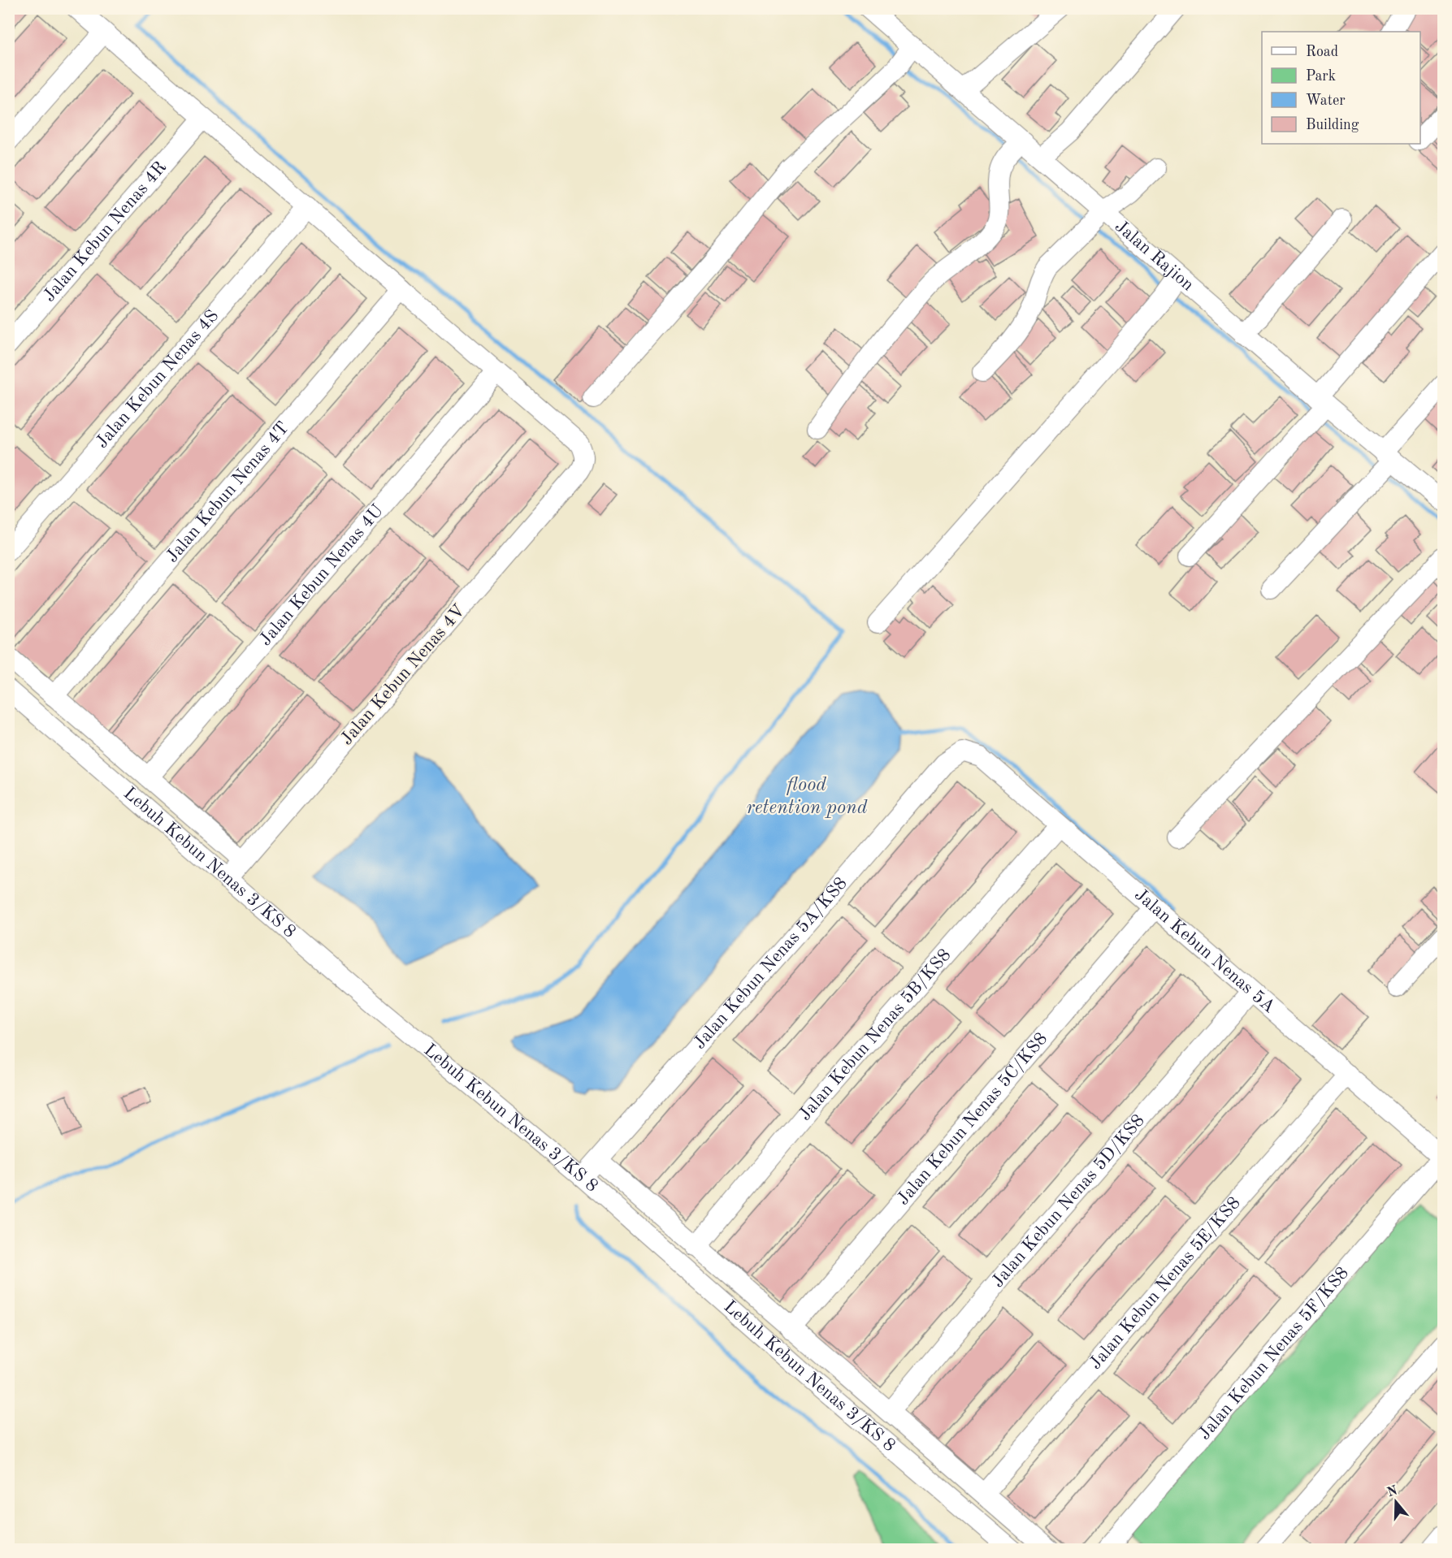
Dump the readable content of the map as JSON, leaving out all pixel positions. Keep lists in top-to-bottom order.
{
  "streets": {
    "street": [
      "Jalan Kebun Nenas 4R",
      "Jalan Rajion",
      "Jalan Kebun Nenas 4S",
      "Jalan Kebun Nenas 4T",
      "Jalan Kebun Nenas 4U",
      "Jalan Kebun Nenas 4V",
      "Lebuh Kebun Nenas 3/KS 8",
      "Jalan Kebun Nenas 5A",
      "Jalan Kebun Nenas 5A/KS8",
      "Jalan Kebun Nenas 5B/KS8",
      "Jalan Kebun Nenas 5C/KS8",
      "Jalan Kebun Nenas 5D/KS8",
      "Jalan Kebun Nenas 5E/KS8",
      "Jalan Kebun Nenas 5F/KS8"
    ]
  },
  "crossings": [
    ["Jalan Kebun Nenas 4U", "Jalan Kebun Nenas 4V"],
    ["Jalan Kebun Nenas 4V", "Lebuh Kebun Nenas 3/KS 8"],
    ["Lebuh Kebun Nenas 3/KS 8", "Jalan Kebun Nenas 5A/KS8"],
    ["Jalan Kebun Nenas 5A", "Jalan Kebun Nenas 5A/KS8"],
    ["Jalan Kebun Nenas 5A", "Jalan Kebun Nenas 5B/KS8"],
    ["Jalan Kebun Nenas 5A", "Jalan Kebun Nenas 5C/KS8"],
    ["Jalan Kebun Nenas 5A", "Jalan Kebun Nenas 5D/KS8"],
    ["Jalan Kebun Nenas 5A", "Jalan Kebun Nenas 5E/KS8"],
    ["Jalan Kebun Nenas 5A", "Jalan Kebun Nenas 5F/KS8"]
  ],
  "water": ["flood retention pond"],
  "legend": [
    "Road",
    "Park",
    "Water",
    "Building"
  ],
  "north": "top"
}
